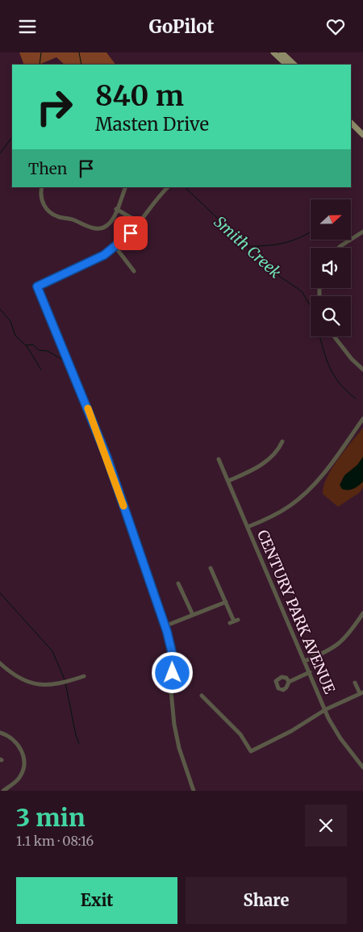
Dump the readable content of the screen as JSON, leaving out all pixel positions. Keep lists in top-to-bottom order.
{
  "streets": {
    "street": ["CENTURY PARK AVENUE"]
  },
  "water": ["Smith Creek"],
  "north": "right",
  "page": {
    "header": "GoPilot",
    "turn": ["840 m", "Masten Drive"],
    "then": "Then",
    "heading": ["3 min", "1.1 km · 08:16"],
    "buttons": ["Exit", "Share"]
  }
}
